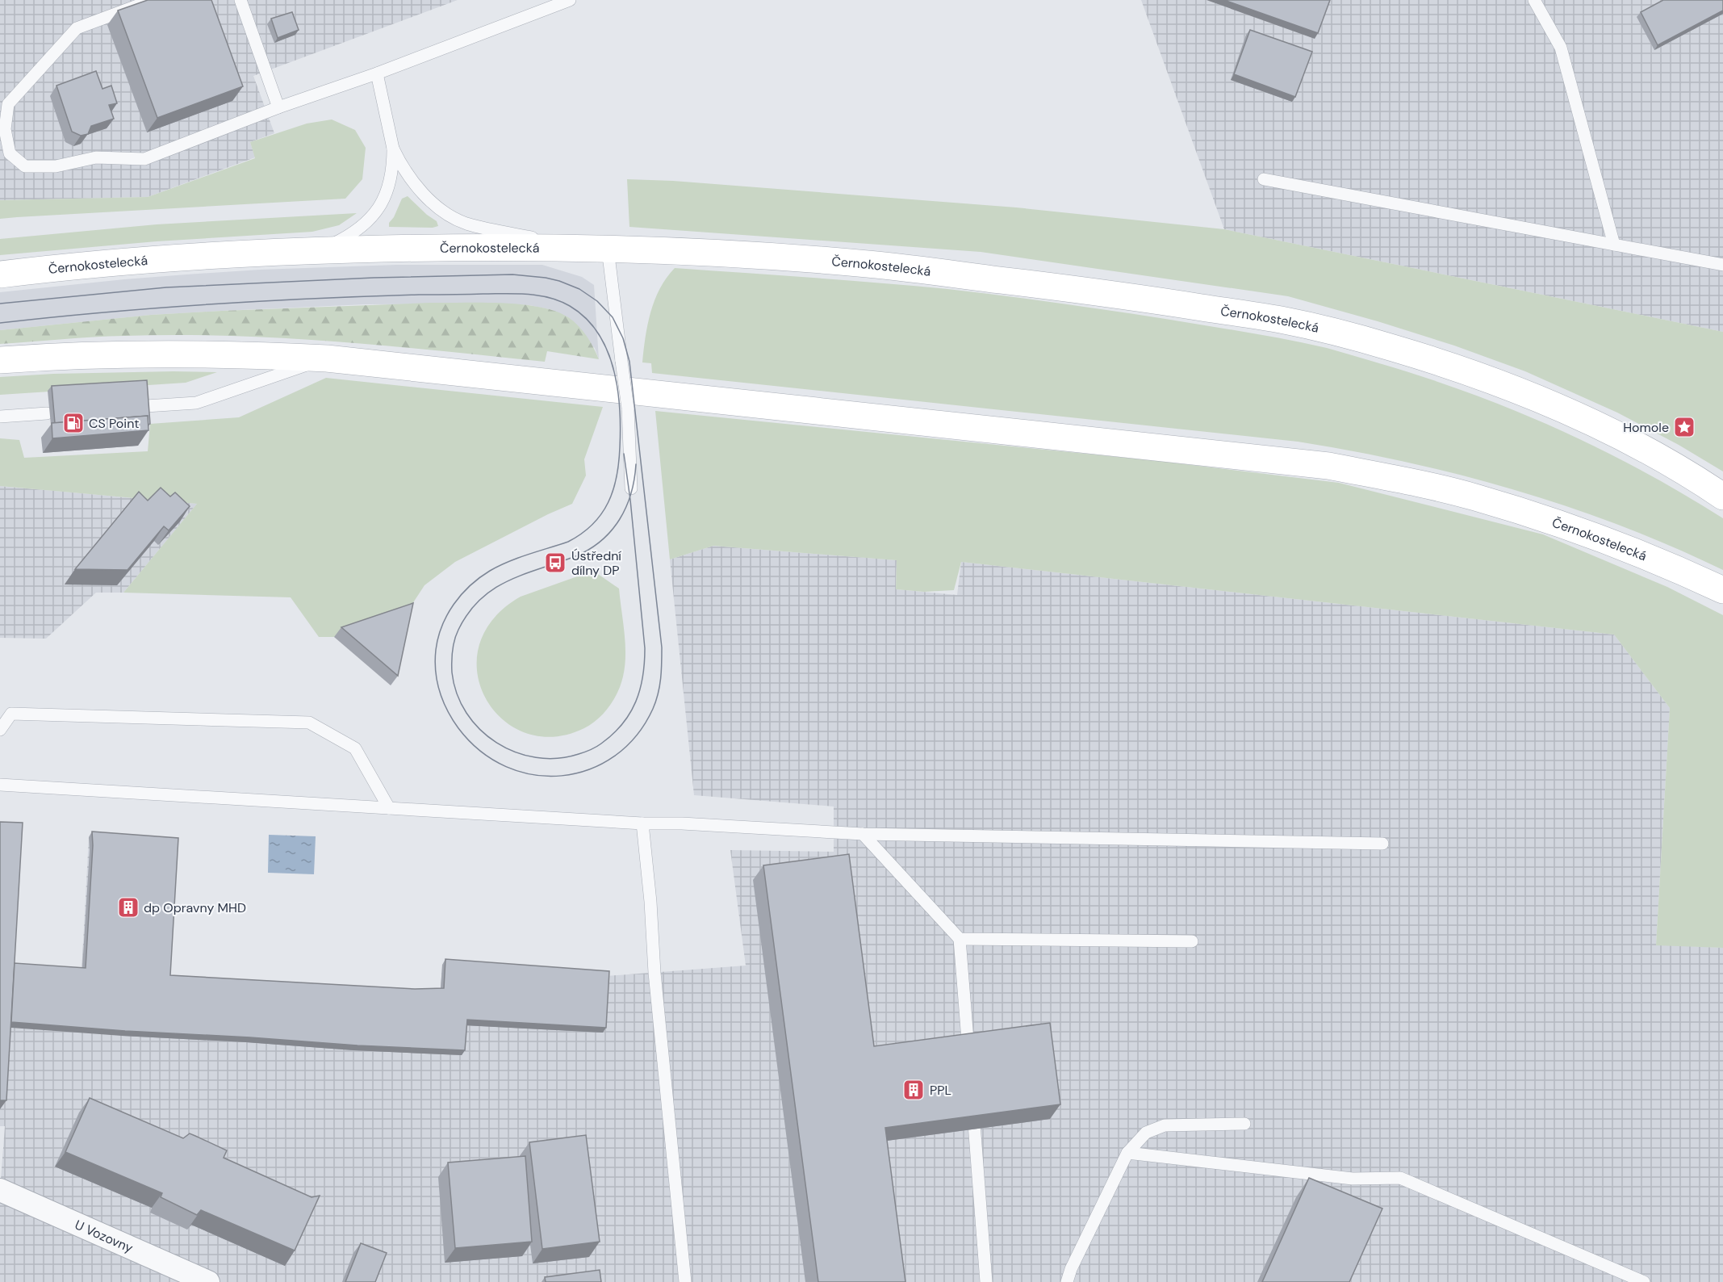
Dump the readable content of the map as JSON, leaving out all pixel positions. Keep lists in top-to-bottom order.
{
  "streets": {
    "main road": ["Černokostelecká"],
    "street": ["U Vozovny"]
  },
  "places": {
    "fuel station": ["CS Point"],
    "place": ["Homole"],
    "bus stop": ["Ústřední dílny DP"],
    "building": ["dp Opravny MHD", "PPL"]
  }
}
